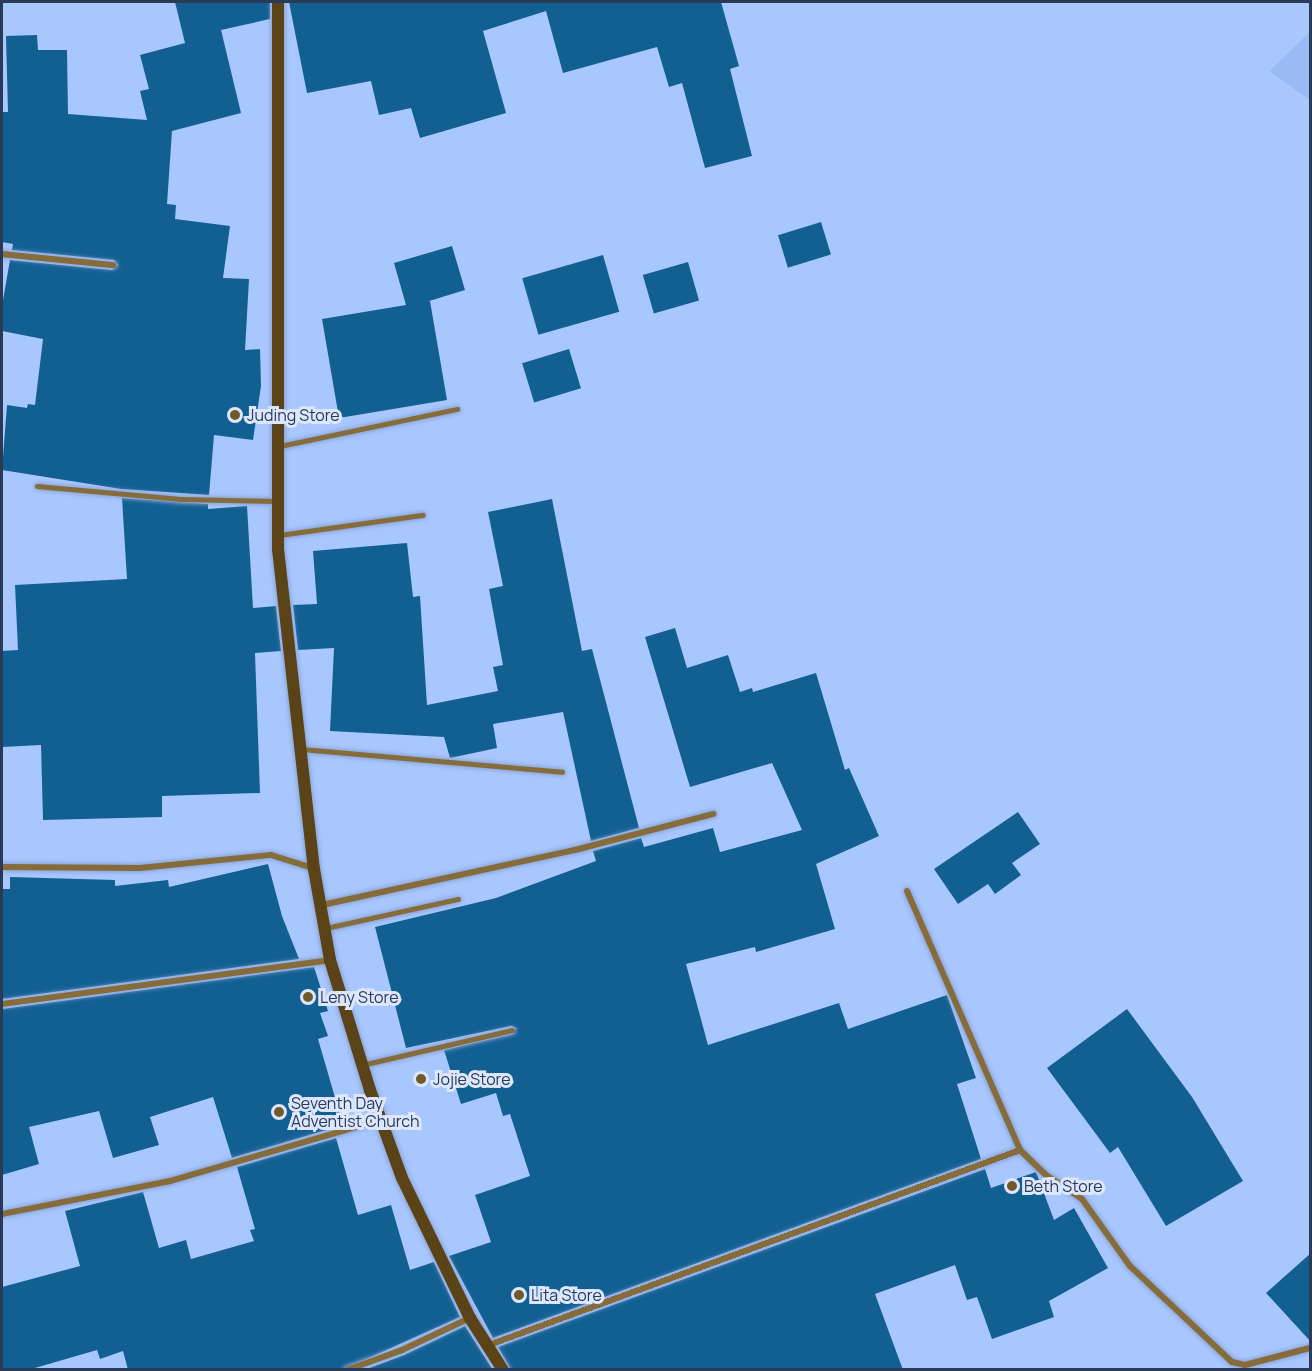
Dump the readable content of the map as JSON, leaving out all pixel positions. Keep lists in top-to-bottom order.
{
  "places": [
    "Juding Store",
    "Leny Store",
    "Jojie Store",
    "Seventh Day Adventist Church",
    "Beth Store",
    "Lita Store"
  ]
}
